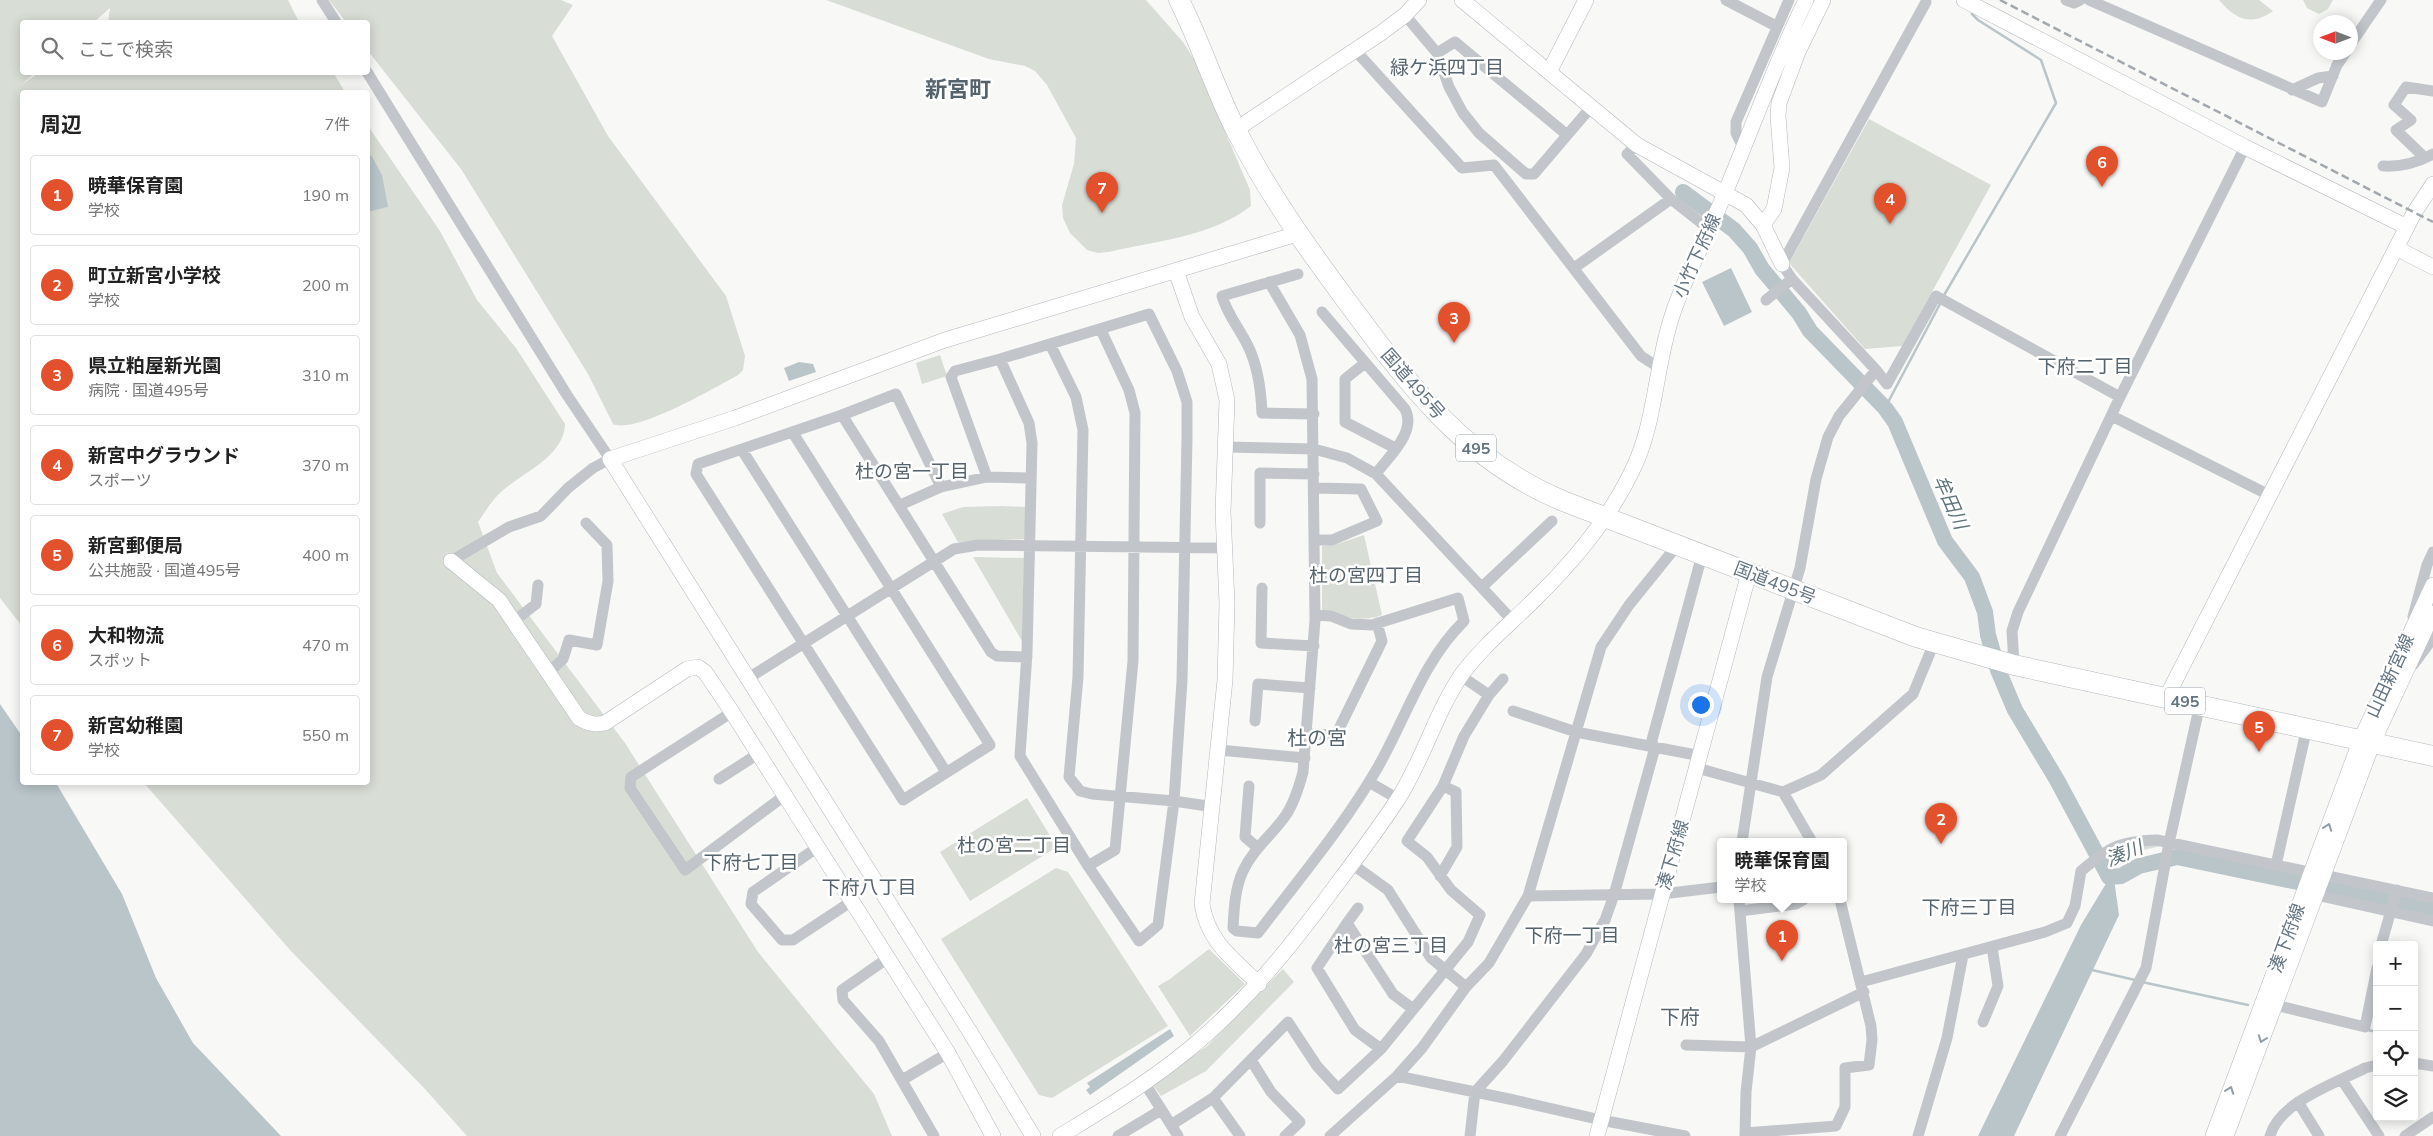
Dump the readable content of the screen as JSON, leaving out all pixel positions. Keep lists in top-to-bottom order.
{
  "streets": {
    "highway": ["国道495号", "495"],
    "street": ["小竹下府線", "山田新宮線", "湊下府線"]
  },
  "crossings": [
    ["小竹下府線", "国道495号"],
    ["国道495号", "495"],
    ["国道495号", "湊下府線"],
    ["495", "山田新宮線"],
    ["495", "湊下府線"],
    ["山田新宮線", "湊下府線"]
  ],
  "districts": [
    "緑ケ浜四丁目",
    "新宮町",
    "下府二丁目",
    "杜の宮一丁目",
    "杜の宮四丁目",
    "杜の宮",
    "杜の宮二丁目",
    "下府七丁目",
    "下府八丁目",
    "下府三丁目",
    "下府一丁目",
    "杜の宮三丁目",
    "下府"
  ],
  "water": ["牟田川", "湊川"],
  "north": "left",
  "page": {
    "search": "ここで検索",
    "heading": ["周辺", "7件"],
    "pins": [
      "6",
      "7",
      "4",
      "3",
      "5",
      "2",
      "1"
    ],
    "list": [
      {
        "mark": "1",
        "name": "暁華保育園",
        "note": "学校",
        "value": "190 m"
      },
      {
        "mark": "2",
        "name": "町立新宮小学校",
        "note": "学校",
        "value": "200 m"
      },
      {
        "mark": "3",
        "name": "県立粕屋新光園",
        "note": "病院 · 国道495号",
        "value": "310 m"
      },
      {
        "mark": "4",
        "name": "新宮中グラウンド",
        "note": "スポーツ",
        "value": "370 m"
      },
      {
        "mark": "5",
        "name": "新宮郵便局",
        "note": "公共施設 · 国道495号",
        "value": "400 m"
      },
      {
        "mark": "6",
        "name": "大和物流",
        "note": "スポット",
        "value": "470 m"
      },
      {
        "mark": "7",
        "name": "新宮幼稚園",
        "note": "学校",
        "value": "550 m"
      }
    ],
    "popup": ["暁華保育園", "学校"],
    "map_buttons": ["+", "−"]
  }
}
